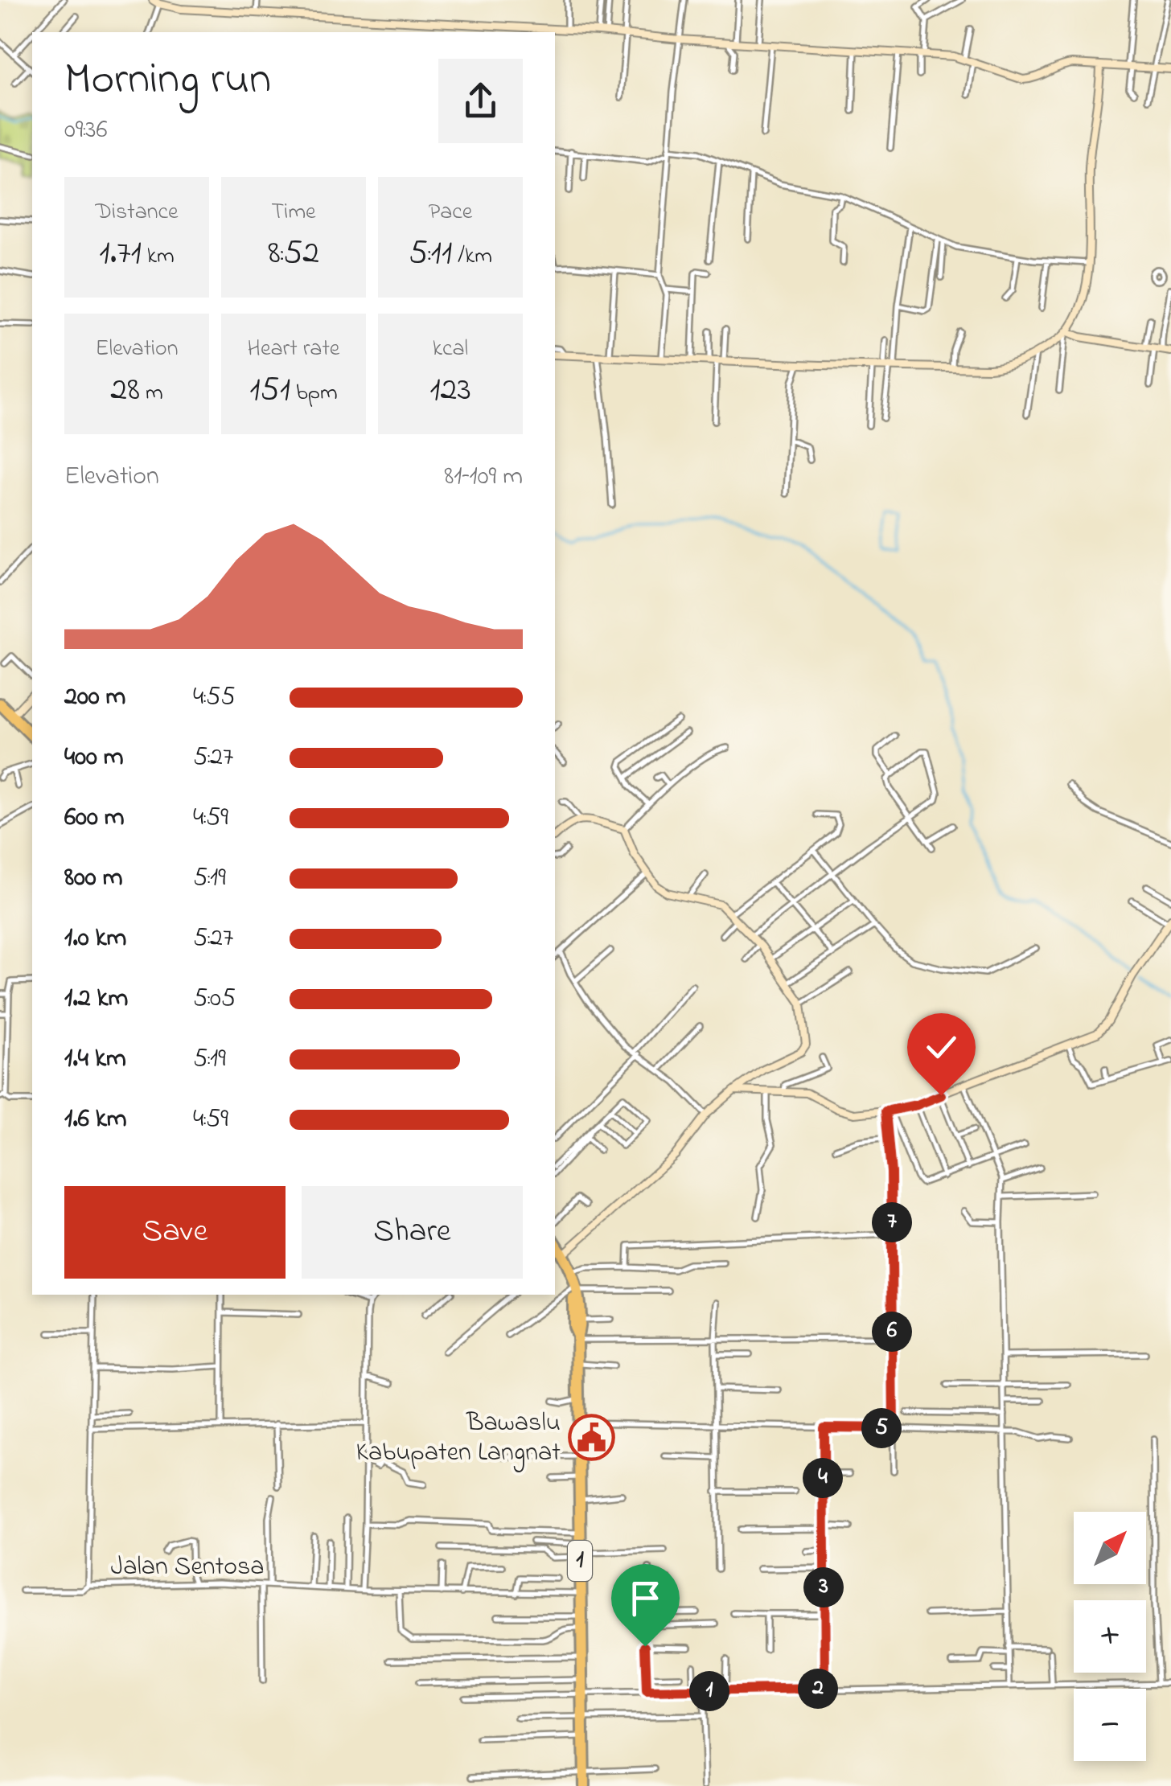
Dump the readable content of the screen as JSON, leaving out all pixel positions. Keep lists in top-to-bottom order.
{
  "streets": {
    "highway": ["1"],
    "street": ["Jalan Sentosa"]
  },
  "crossings": [
    ["1", "Jalan Sentosa"]
  ],
  "places": {
    "public building": ["Bawaslu Kabupaten Langnat"]
  },
  "north": "top right",
  "page": {
    "heading": ["Morning run", "09:36"],
    "stats": [
      ["Distance", "1.71 km"],
      ["Time", "8:52"],
      ["Pace", "5:11 /km"],
      ["Elevation", "28 m"],
      ["Heart rate", "151 bpm"],
      ["kcal", "123"]
    ],
    "chart": ["Elevation", "81–109 m"],
    "list": [
      {
        "name": "200 m",
        "note": "4:55"
      },
      {
        "name": "400 m",
        "note": "5:27"
      },
      {
        "name": "600 m",
        "note": "4:59"
      },
      {
        "name": "800 m",
        "note": "5:19"
      },
      {
        "name": "1.0 km",
        "note": "5:27"
      },
      {
        "name": "1.2 km",
        "note": "5:05"
      },
      {
        "name": "1.4 km",
        "note": "5:19"
      },
      {
        "name": "1.6 km",
        "note": "4:59"
      }
    ],
    "buttons": ["Save", "Share"],
    "pins": [
      "7",
      "6",
      "5",
      "4",
      "3",
      "2",
      "1"
    ],
    "map_buttons": ["+", "−"]
  }
}
